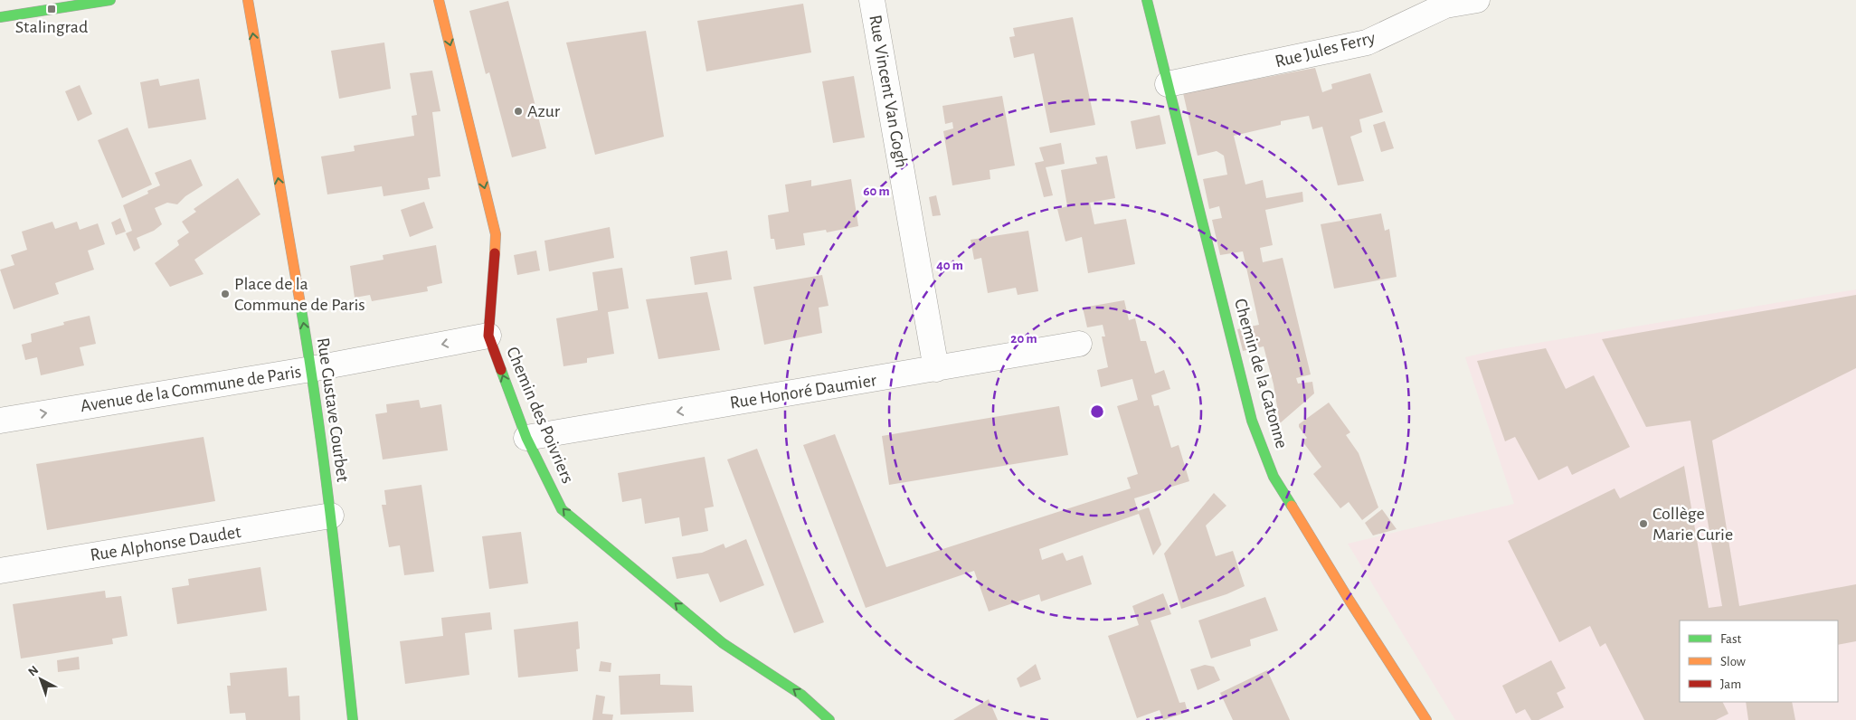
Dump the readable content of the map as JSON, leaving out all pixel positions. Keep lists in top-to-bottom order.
{
  "streets": {
    "street": [
      "Rue Jules Ferry",
      "Rue Vincent Van Gogh",
      "Chemin de la Gatonne",
      "Avenue de la Commune de Paris",
      "Rue Honoré Daumier",
      "Rue Gustave Courbet",
      "Chemin des Poivriers",
      "Rue Alphonse Daudet"
    ]
  },
  "crossings": [
    ["Rue Jules Ferry", "Chemin de la Gatonne"],
    ["Rue Vincent Van Gogh", "Rue Honoré Daumier"],
    ["Avenue de la Commune de Paris", "Rue Gustave Courbet"],
    ["Avenue de la Commune de Paris", "Chemin des Poivriers"],
    ["Rue Honoré Daumier", "Chemin des Poivriers"],
    ["Rue Gustave Courbet", "Rue Alphonse Daudet"]
  ],
  "one_way": ["Rue Honoré Daumier", "Rue Gustave Courbet"],
  "places": {
    "transit": ["Stalingrad"],
    "other": ["Azur", "Place de la Commune de Paris", "Collège Marie Curie"]
  },
  "legend": ["Fast", "Slow", "Jam"],
  "north": "top left",
  "rings": ["60 m", "40 m", "20 m"]
}
